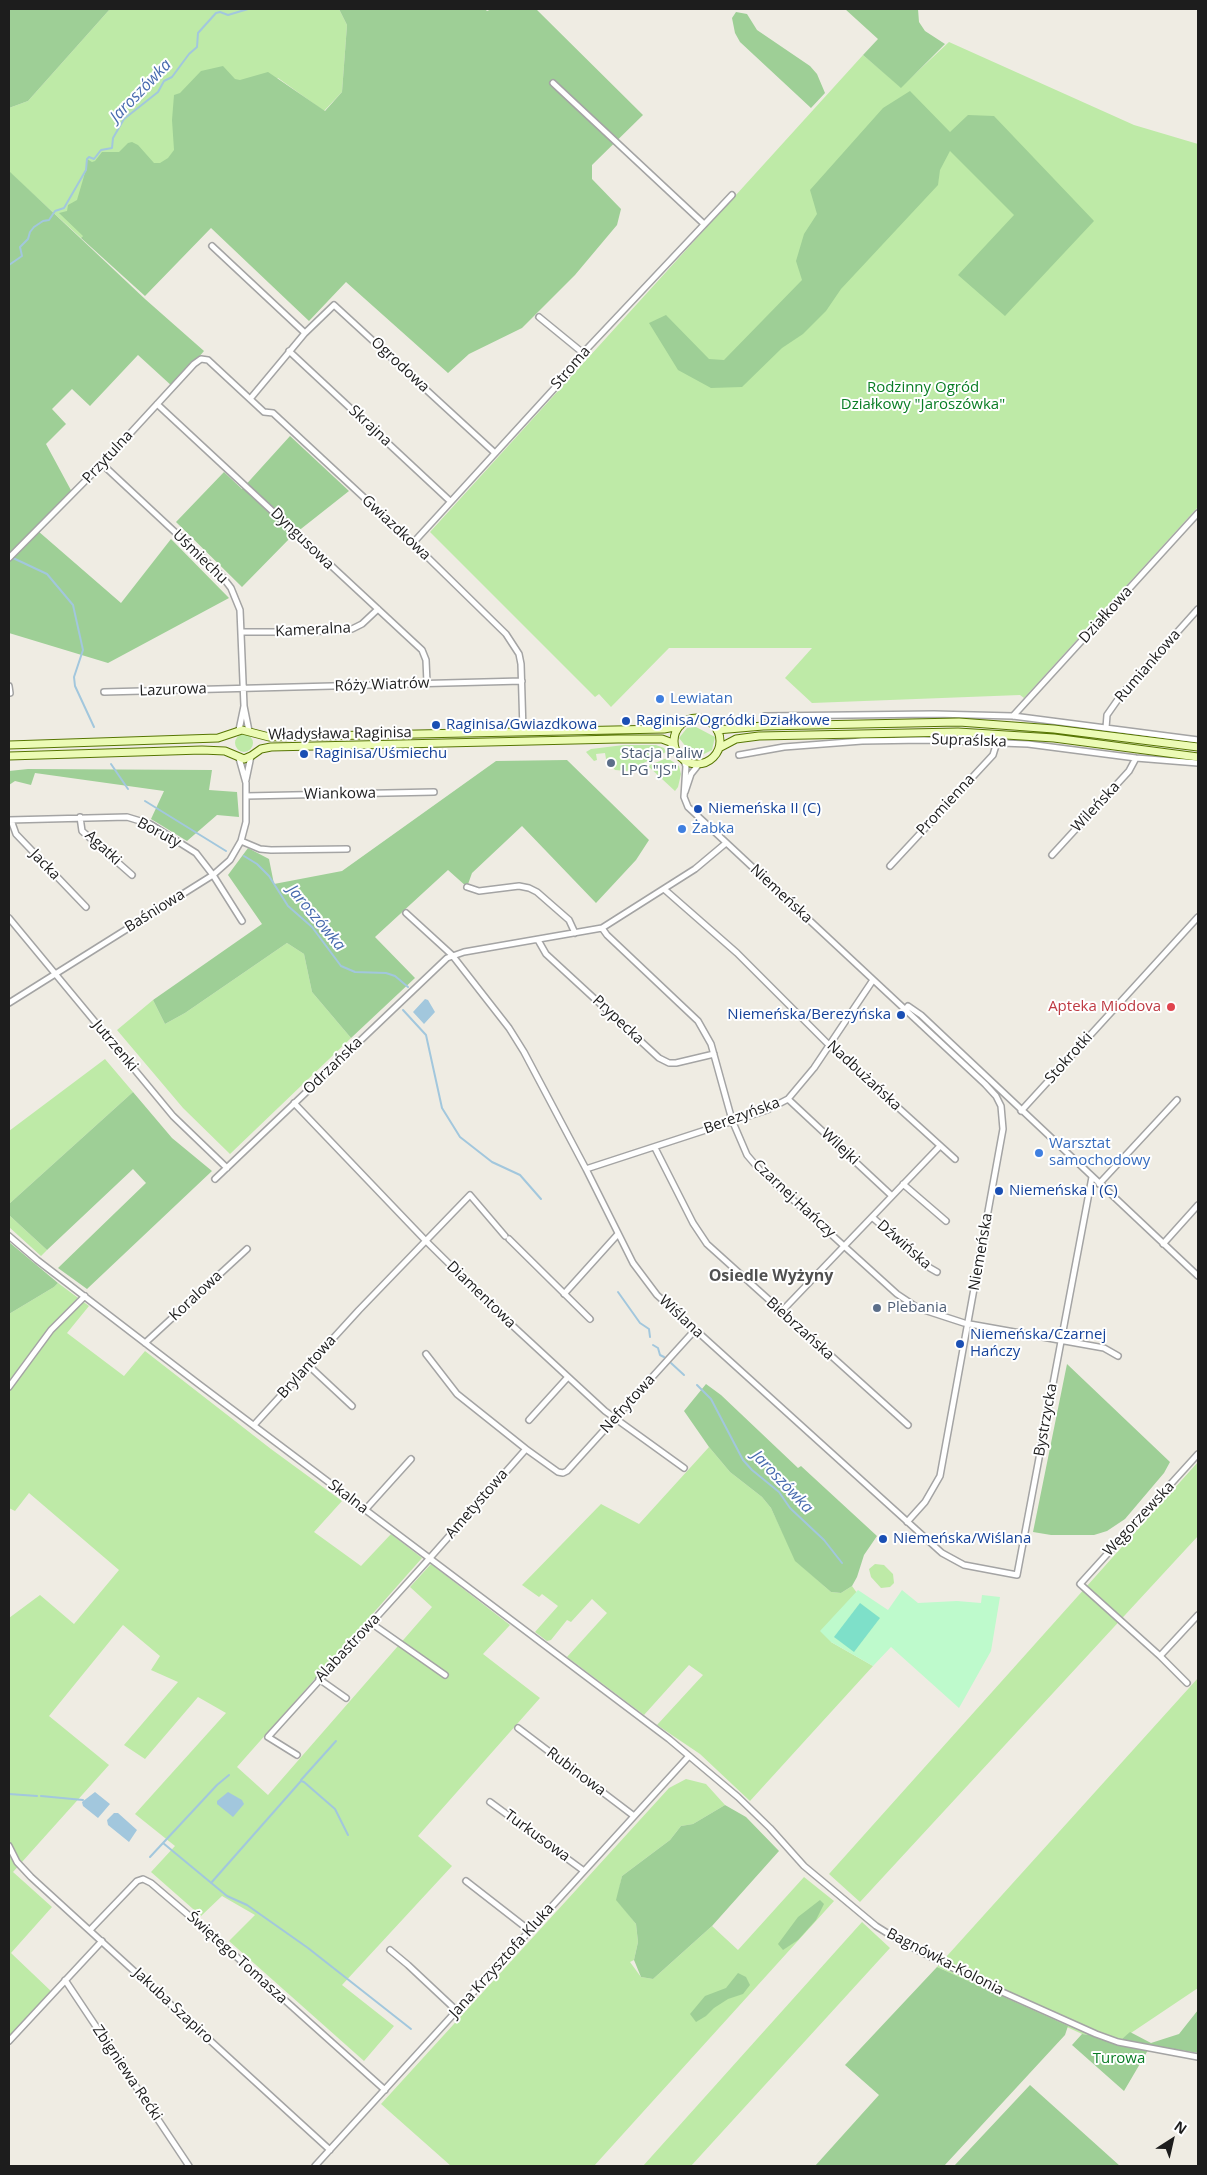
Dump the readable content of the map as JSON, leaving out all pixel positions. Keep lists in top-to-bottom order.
{
  "streets": {
    "main road": ["Władysława Raginisa"],
    "street": [
      "Ogrodowa",
      "Stroma",
      "Skrajna",
      "Przytulna",
      "Gwiazdkowa",
      "Dyngusowa",
      "Uśmiechu",
      "Działkowa",
      "Kameralna",
      "Rumiankowa",
      "Róży Wiatrów",
      "Lazurowa",
      "Supraślska",
      "Wiankowa",
      "Promienna",
      "Wileńska",
      "Boruty",
      "Agatki",
      "Jacka",
      "Niemeńska",
      "Baśniowa",
      "Prypecka",
      "Jutrzenki",
      "Stokrotki",
      "Odrzańska",
      "Nadbużańska",
      "Berezyńska",
      "Wilejki",
      "Czarnej Hańczy",
      "Dźwińska",
      "Diamentowa",
      "Koralowa",
      "Wiślana",
      "Biebrzańska",
      "Brylantowa",
      "Nefrytowa",
      "Bystrzycka",
      "Skalna",
      "Ametystowa",
      "Węgorzewska",
      "Alabastrowa",
      "Rubinowa",
      "Turkusowa",
      "Świętego Tomasza",
      "Jana Krzysztofa Kluka",
      "Bagnówka-Kolonia",
      "Jakuba Szapiro",
      "Zbigniewa Rećki"
    ]
  },
  "crossings": [
    ["Ogrodowa", "Stroma"],
    ["Ogrodowa", "Skrajna"],
    ["Ogrodowa", "Gwiazdkowa"],
    ["Stroma", "Skrajna"],
    ["Stroma", "Gwiazdkowa"],
    ["Przytulna", "Gwiazdkowa"],
    ["Przytulna", "Dyngusowa"],
    ["Przytulna", "Uśmiechu"],
    ["Gwiazdkowa", "Róży Wiatrów"],
    ["Gwiazdkowa", "Władysława Raginisa"],
    ["Dyngusowa", "Kameralna"],
    ["Dyngusowa", "Róży Wiatrów"],
    ["Uśmiechu", "Kameralna"],
    ["Uśmiechu", "Róży Wiatrów"],
    ["Uśmiechu", "Lazurowa"],
    ["Uśmiechu", "Władysława Raginisa"],
    ["Uśmiechu", "Baśniowa"],
    ["Działkowa", "Supraślska"],
    ["Rumiankowa", "Supraślska"],
    ["Róży Wiatrów", "Lazurowa"],
    ["Władysława Raginisa", "Baśniowa"],
    ["Supraślska", "Promienna"],
    ["Supraślska", "Wileńska"],
    ["Wiankowa", "Baśniowa"],
    ["Boruty", "Agatki"],
    ["Boruty", "Jacka"],
    ["Boruty", "Baśniowa"],
    ["Niemeńska", "Stokrotki"],
    ["Niemeńska", "Berezyńska"],
    ["Niemeńska", "Czarnej Hańczy"],
    ["Niemeńska", "Wiślana"],
    ["Niemeńska", "Bystrzycka"],
    ["Baśniowa", "Jutrzenki"],
    ["Prypecka", "Czarnej Hańczy"],
    ["Jutrzenki", "Odrzańska"],
    ["Odrzańska", "Diamentowa"],
    ["Odrzańska", "Wiślana"],
    ["Nadbużańska", "Berezyńska"],
    ["Nadbużańska", "Dźwińska"],
    ["Berezyńska", "Wilejki"],
    ["Berezyńska", "Czarnej Hańczy"],
    ["Berezyńska", "Wiślana"],
    ["Berezyńska", "Biebrzańska"],
    ["Wilejki", "Dźwińska"],
    ["Czarnej Hańczy", "Dźwińska"],
    ["Czarnej Hańczy", "Bystrzycka"],
    ["Dźwińska", "Biebrzańska"],
    ["Diamentowa", "Brylantowa"],
    ["Diamentowa", "Nefrytowa"],
    ["Koralowa", "Skalna"],
    ["Wiślana", "Nefrytowa"],
    ["Wiślana", "Bystrzycka"],
    ["Brylantowa", "Skalna"],
    ["Nefrytowa", "Ametystowa"],
    ["Skalna", "Ametystowa"],
    ["Skalna", "Alabastrowa"],
    ["Skalna", "Jana Krzysztofa Kluka"],
    ["Skalna", "Bagnówka-Kolonia"],
    ["Ametystowa", "Alabastrowa"],
    ["Rubinowa", "Jana Krzysztofa Kluka"],
    ["Turkusowa", "Jana Krzysztofa Kluka"],
    ["Świętego Tomasza", "Jana Krzysztofa Kluka"],
    ["Świętego Tomasza", "Jakuba Szapiro"],
    ["Jana Krzysztofa Kluka", "Bagnówka-Kolonia"],
    ["Jana Krzysztofa Kluka", "Jakuba Szapiro"]
  ],
  "districts": ["Osiedle Wyżyny"],
  "water": ["Jaroszówka"],
  "parks": ["Rodzinny Ogród Działkowy \"Jaroszówka\"", "Turowa"],
  "places": [
    "Lewiatan",
    "Raginisa/Ogródki Działkowe",
    "Raginisa/Gwiazdkowa",
    "Raginisa/Uśmiechu",
    "Stacja Paliw LPG \"JS\"",
    "Niemeńska II (C)",
    "Żabka",
    "Apteka Miodova",
    "Niemeńska/Berezyńska",
    "Warsztat samochodowy",
    "Niemeńska I (C)",
    "Plebania",
    "Niemeńska/Czarnej Hańczy",
    "Niemeńska/Wiślana"
  ],
  "north": "top right"
}
